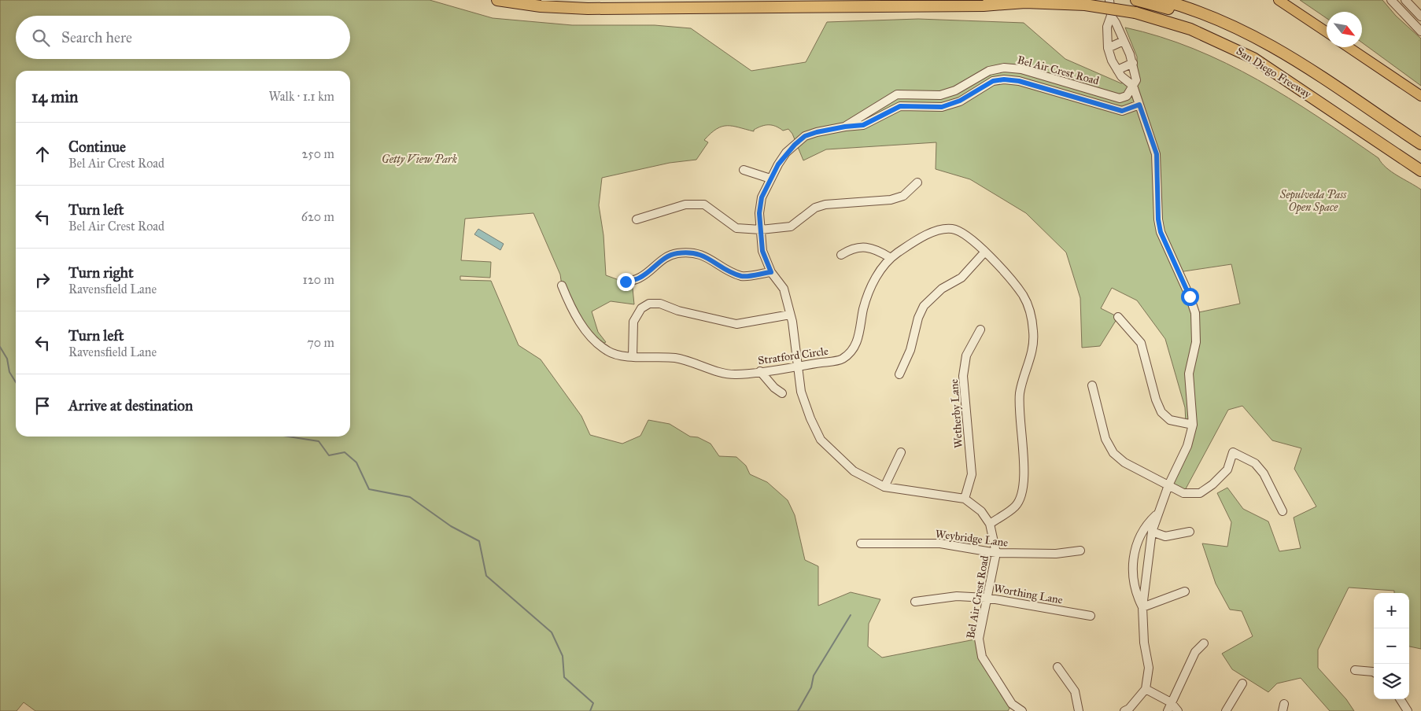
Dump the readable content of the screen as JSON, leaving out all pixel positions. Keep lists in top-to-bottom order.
{
  "streets": {
    "highway": ["San Diego Freeway"],
    "street": [
      "Bel Air Crest Road",
      "Stratford Circle",
      "Wetherby Lane",
      "Weybridge Lane",
      "Worthing Lane"
    ]
  },
  "crossings": [
    ["Bel Air Crest Road", "Stratford Circle"],
    ["Bel Air Crest Road", "Wetherby Lane"],
    ["Bel Air Crest Road", "Weybridge Lane"],
    ["Bel Air Crest Road", "Worthing Lane"]
  ],
  "parks": ["Getty View Park", "Sepulveda Pass Open Space"],
  "north": "bottom right",
  "page": {
    "search": "Search here",
    "heading": ["14 min", "Walk · 1.1 km"],
    "list": [
      ["Continue", "Bel Air Crest Road", "250 m"],
      ["Turn left", "Bel Air Crest Road", "620 m"],
      ["Turn right", "Ravensfield Lane", "120 m"],
      ["Turn left", "Ravensfield Lane", "70 m"],
      "Arrive at destination"
    ],
    "map_buttons": ["+", "−"]
  }
}
